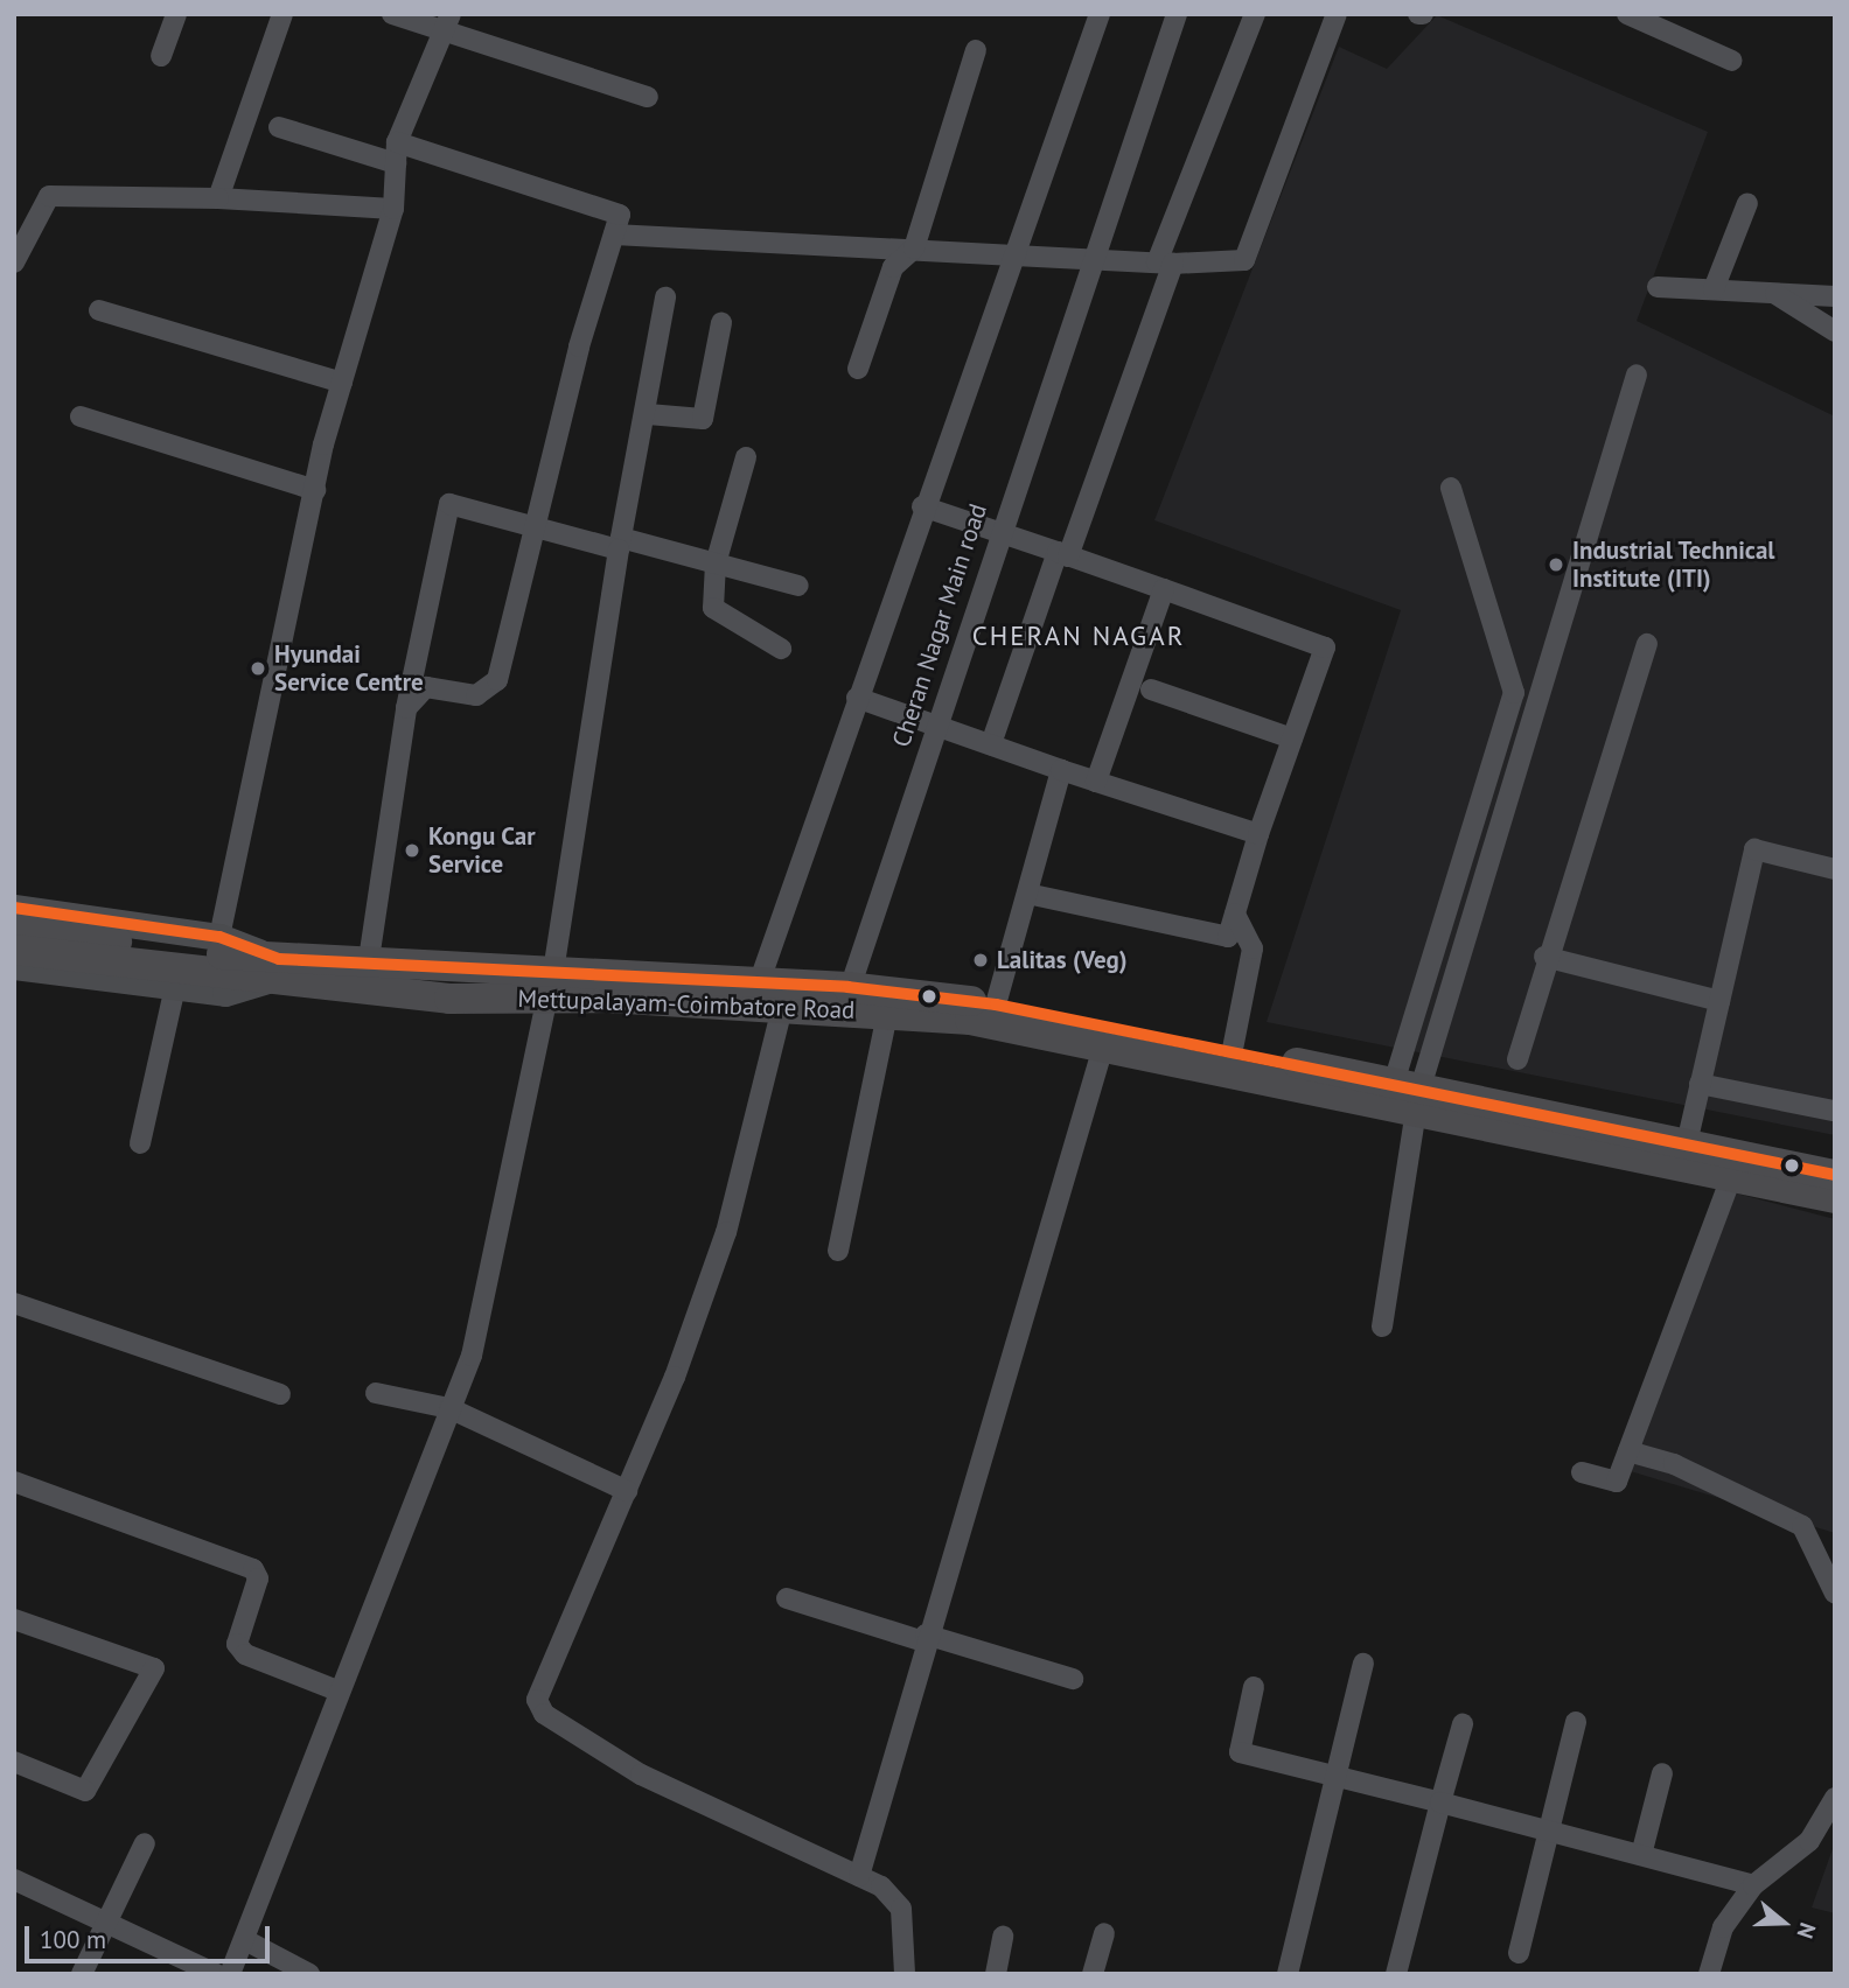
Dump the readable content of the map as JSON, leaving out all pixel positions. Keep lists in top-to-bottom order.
{
  "streets": {
    "highway": ["Mettupalayam-Coimbatore Road"],
    "street": ["Cheran Nagar Main road"]
  },
  "crossings": [
    ["Cheran Nagar Main road", "Mettupalayam-Coimbatore Road"]
  ],
  "districts": ["CHERAN NAGAR"],
  "places": [
    "Industrial Technical Institute (ITI)",
    "Hyundai Service Centre",
    "Kongu Car Service",
    "Lalitas (Veg)"
  ],
  "scale_bar": "100 m",
  "north": "right"
}
